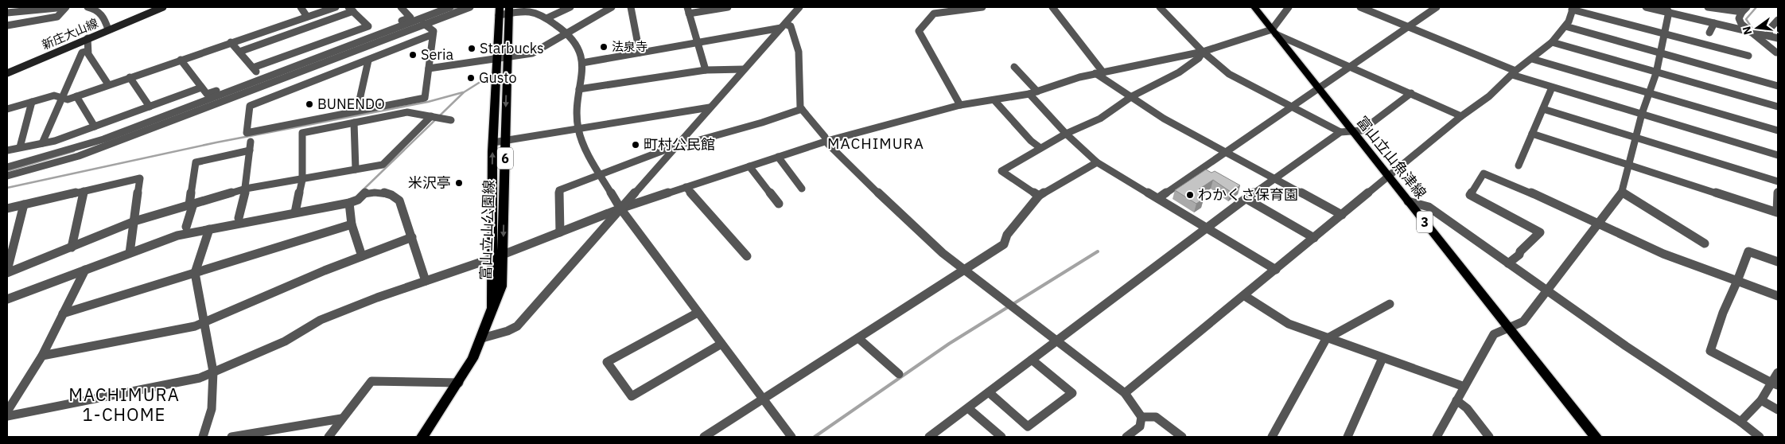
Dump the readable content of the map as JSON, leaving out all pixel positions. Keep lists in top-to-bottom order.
{
  "streets": {
    "main road": [
      "新庄大山線",
      "富山立山魚津線",
      "6",
      "3",
      "富山立山公園線"
    ]
  },
  "districts": ["MACHIMURA", "MACHIMURA 1-CHOME"],
  "places": [
    "法泉寺",
    "Starbucks",
    "Seria",
    "Gusto",
    "BUNENDO",
    "町村公民館",
    "米沢亭",
    "わかくさ保育園"
  ],
  "north": "left"
}
